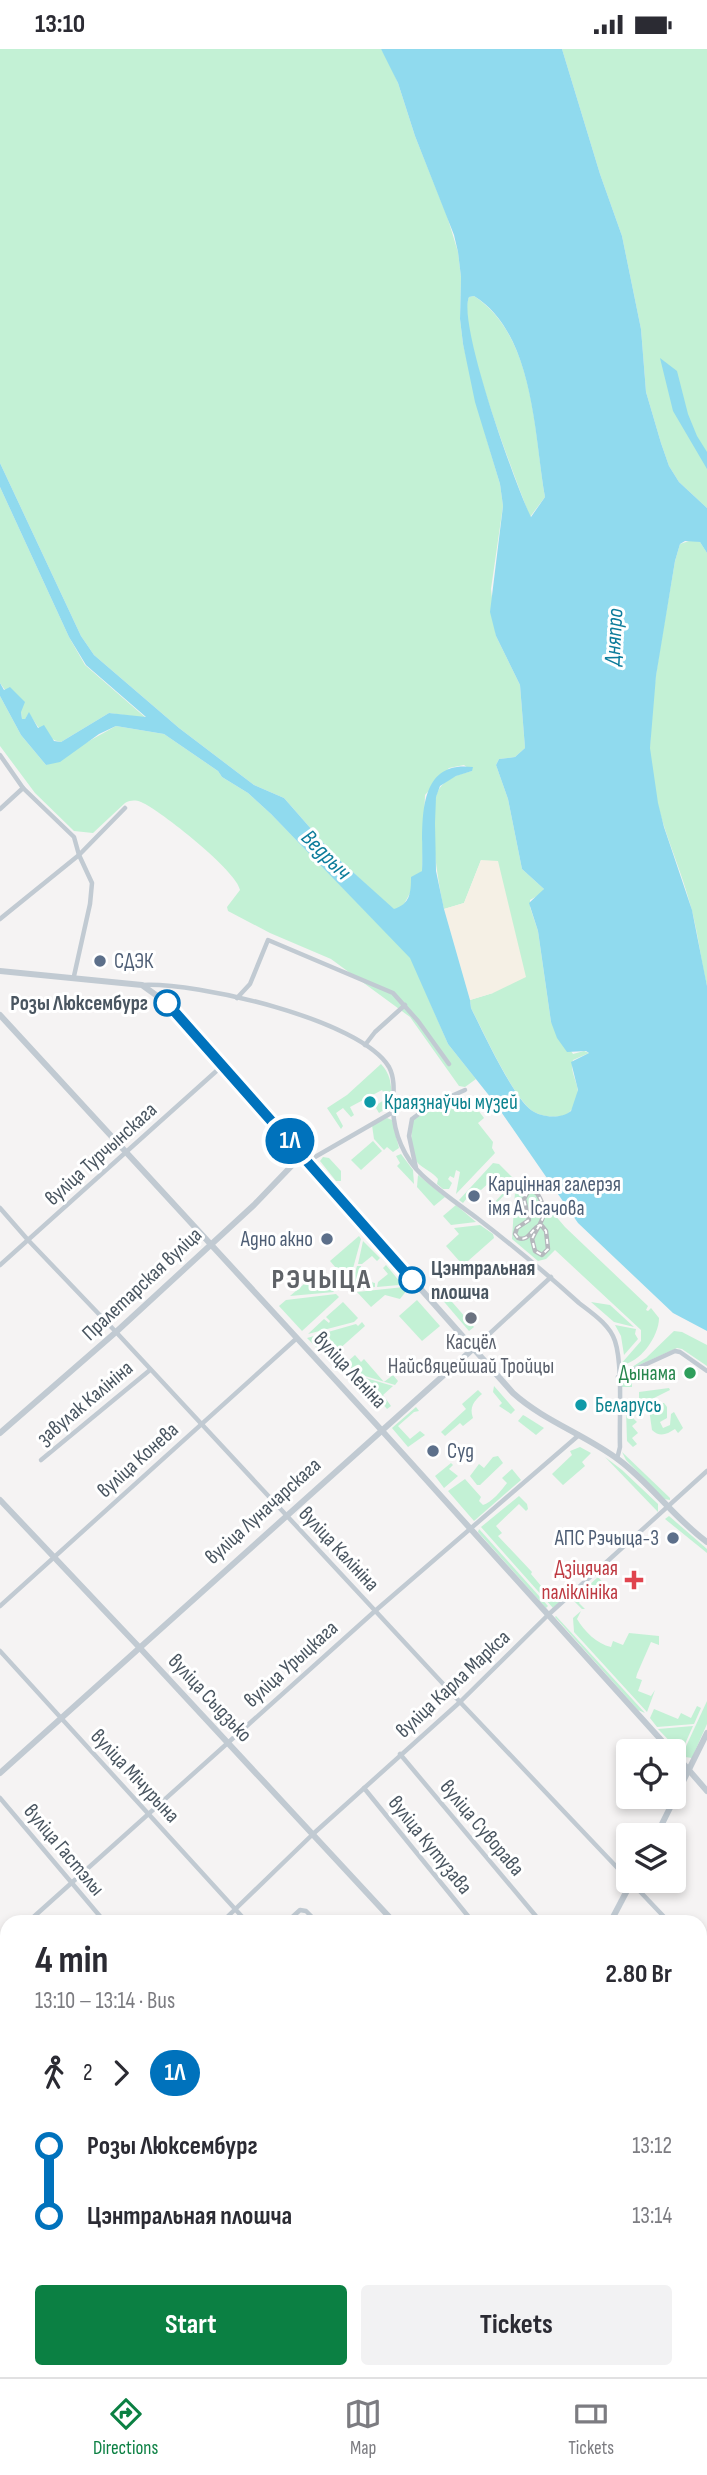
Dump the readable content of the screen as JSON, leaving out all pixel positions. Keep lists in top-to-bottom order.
{
  "streets": {
    "street": [
      "вуліца Турчынскага",
      "Пралетарская вуліца",
      "вуліца Леніна",
      "завулак Калініна",
      "вуліца Конева",
      "вуліца Луначарскага",
      "вуліца Калініна",
      "вуліца Урыцкага",
      "вуліца Карла Маркса",
      "вуліца Сыдзько",
      "вуліца Мічурына",
      "вуліца Суворава",
      "вуліца Кутузава",
      "вуліца Гастэлы"
    ]
  },
  "crossings": [
    ["вуліца Турчынскага", "вуліца Леніна"],
    ["вуліца Турчынскага", "вуліца Калініна"],
    ["Пралетарская вуліца", "вуліца Леніна"],
    ["Пралетарская вуліца", "вуліца Калініна"],
    ["вуліца Леніна", "вуліца Конева"],
    ["вуліца Леніна", "вуліца Луначарскага"],
    ["вуліца Леніна", "вуліца Урыцкага"],
    ["вуліца Леніна", "вуліца Карла Маркса"],
    ["завулак Калініна", "вуліца Калініна"],
    ["вуліца Конева", "вуліца Калініна"],
    ["вуліца Конева", "вуліца Сыдзько"],
    ["вуліца Луначарскага", "вуліца Калініна"],
    ["вуліца Луначарскага", "вуліца Сыдзько"],
    ["вуліца Луначарскага", "вуліца Мічурына"],
    ["вуліца Калініна", "вуліца Урыцкага"],
    ["вуліца Калініна", "вуліца Карла Маркса"],
    ["вуліца Урыцкага", "вуліца Сыдзько"],
    ["вуліца Урыцкага", "вуліца Мічурына"],
    ["вуліца Урыцкага", "вуліца Гастэлы"],
    ["вуліца Карла Маркса", "вуліца Сыдзько"],
    ["вуліца Карла Маркса", "вуліца Мічурына"],
    ["вуліца Карла Маркса", "вуліца Суворава"],
    ["вуліца Карла Маркса", "вуліца Кутузава"]
  ],
  "districts": ["РЭЧЫЦА"],
  "water": ["Дняпро", "Ведрыч"],
  "places": {
    "other": [
      "СДЭК",
      "Розы Люксембург",
      "Краязнаўчы музей",
      "Карцінная галерэя імя А. Ісачова",
      "Адно акно",
      "Цэнтральная плошча",
      "Касцёл Найсвяцейшай Тройцы",
      "Дынама",
      "Беларусь",
      "Суд",
      "АПС Рэчыца-3"
    ],
    "health": ["Дзіцячая паліклініка"]
  },
  "lines": ["bus line 1Л"],
  "page": {
    "status": "13:10",
    "on_map": "1Л",
    "heading": ["4 min", "13:10 – 13:14 · Bus", "2.80 Br"],
    "legs": ["2", "1Л"],
    "list": [
      {
        "name": "Розы Люксембург",
        "value": "13:12"
      },
      {
        "name": "Цэнтральная плошча",
        "value": "13:14"
      }
    ],
    "buttons": ["Start", "Tickets"],
    "tabs": ["Directions", "Map", "Tickets"]
  }
}
